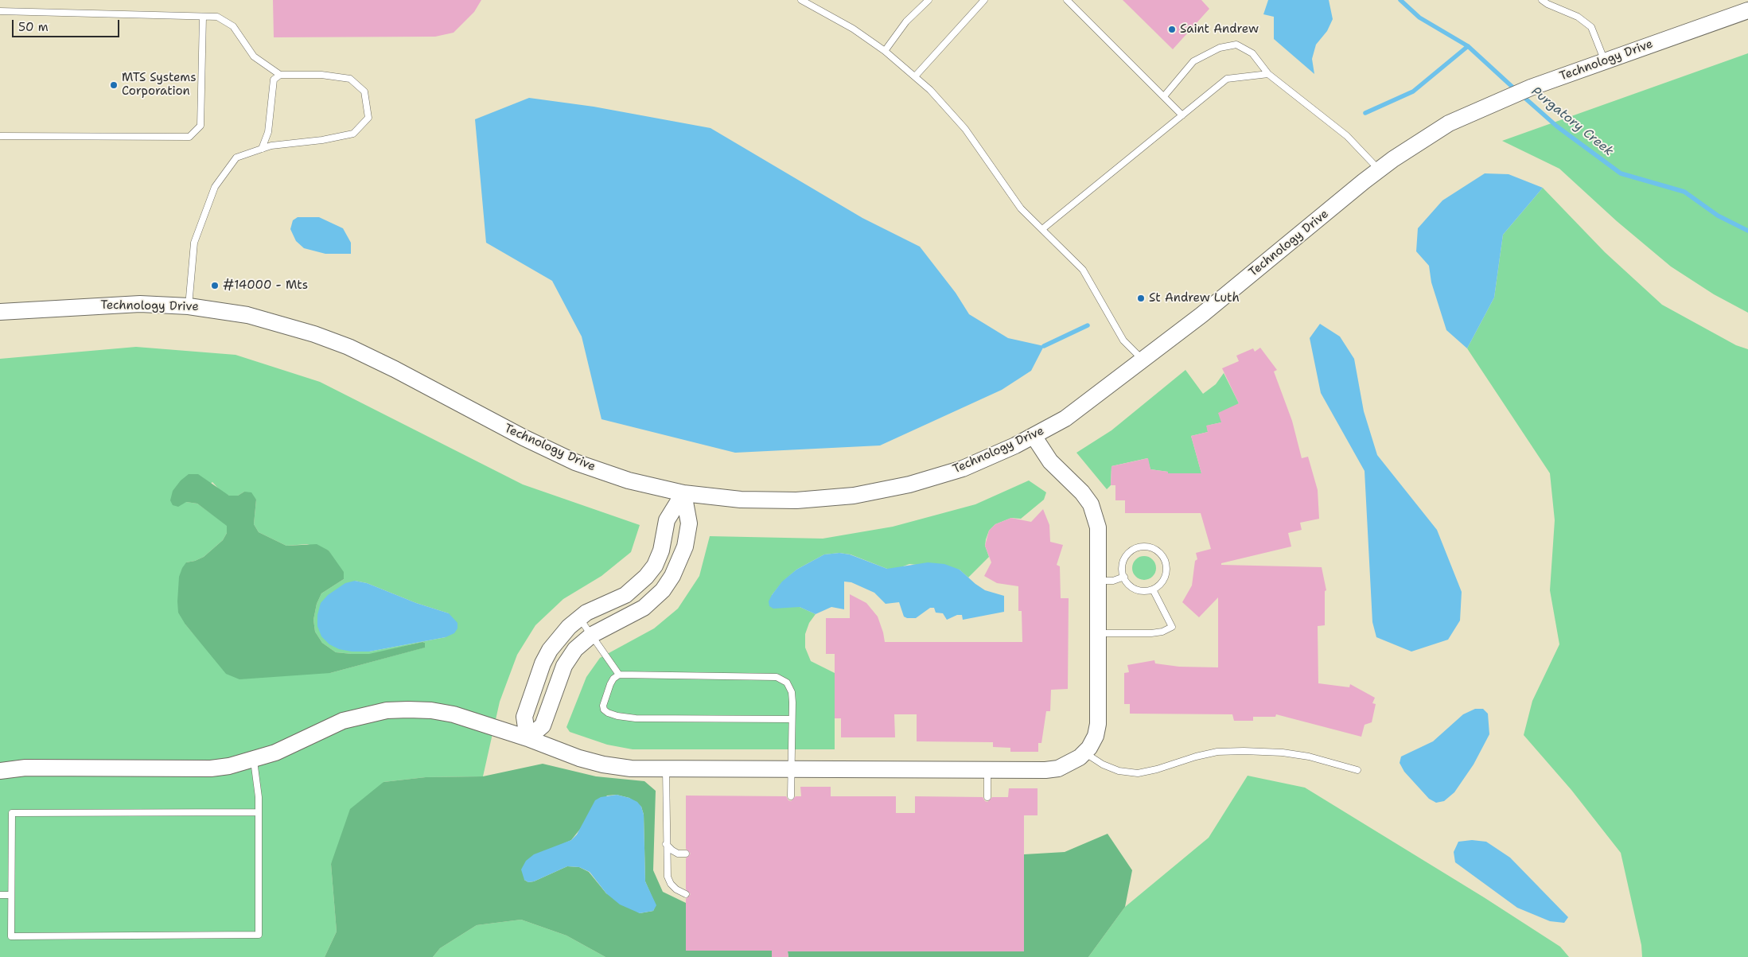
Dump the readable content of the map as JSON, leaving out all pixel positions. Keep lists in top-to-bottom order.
{
  "streets": {
    "street": ["Technology Drive"]
  },
  "water": ["Purgatory Creek"],
  "places": [
    "Saint Andrew",
    "MTS Systems Corporation",
    "#14000 - Mts",
    "St Andrew Luth"
  ],
  "scale_bar": "50 m"
}
